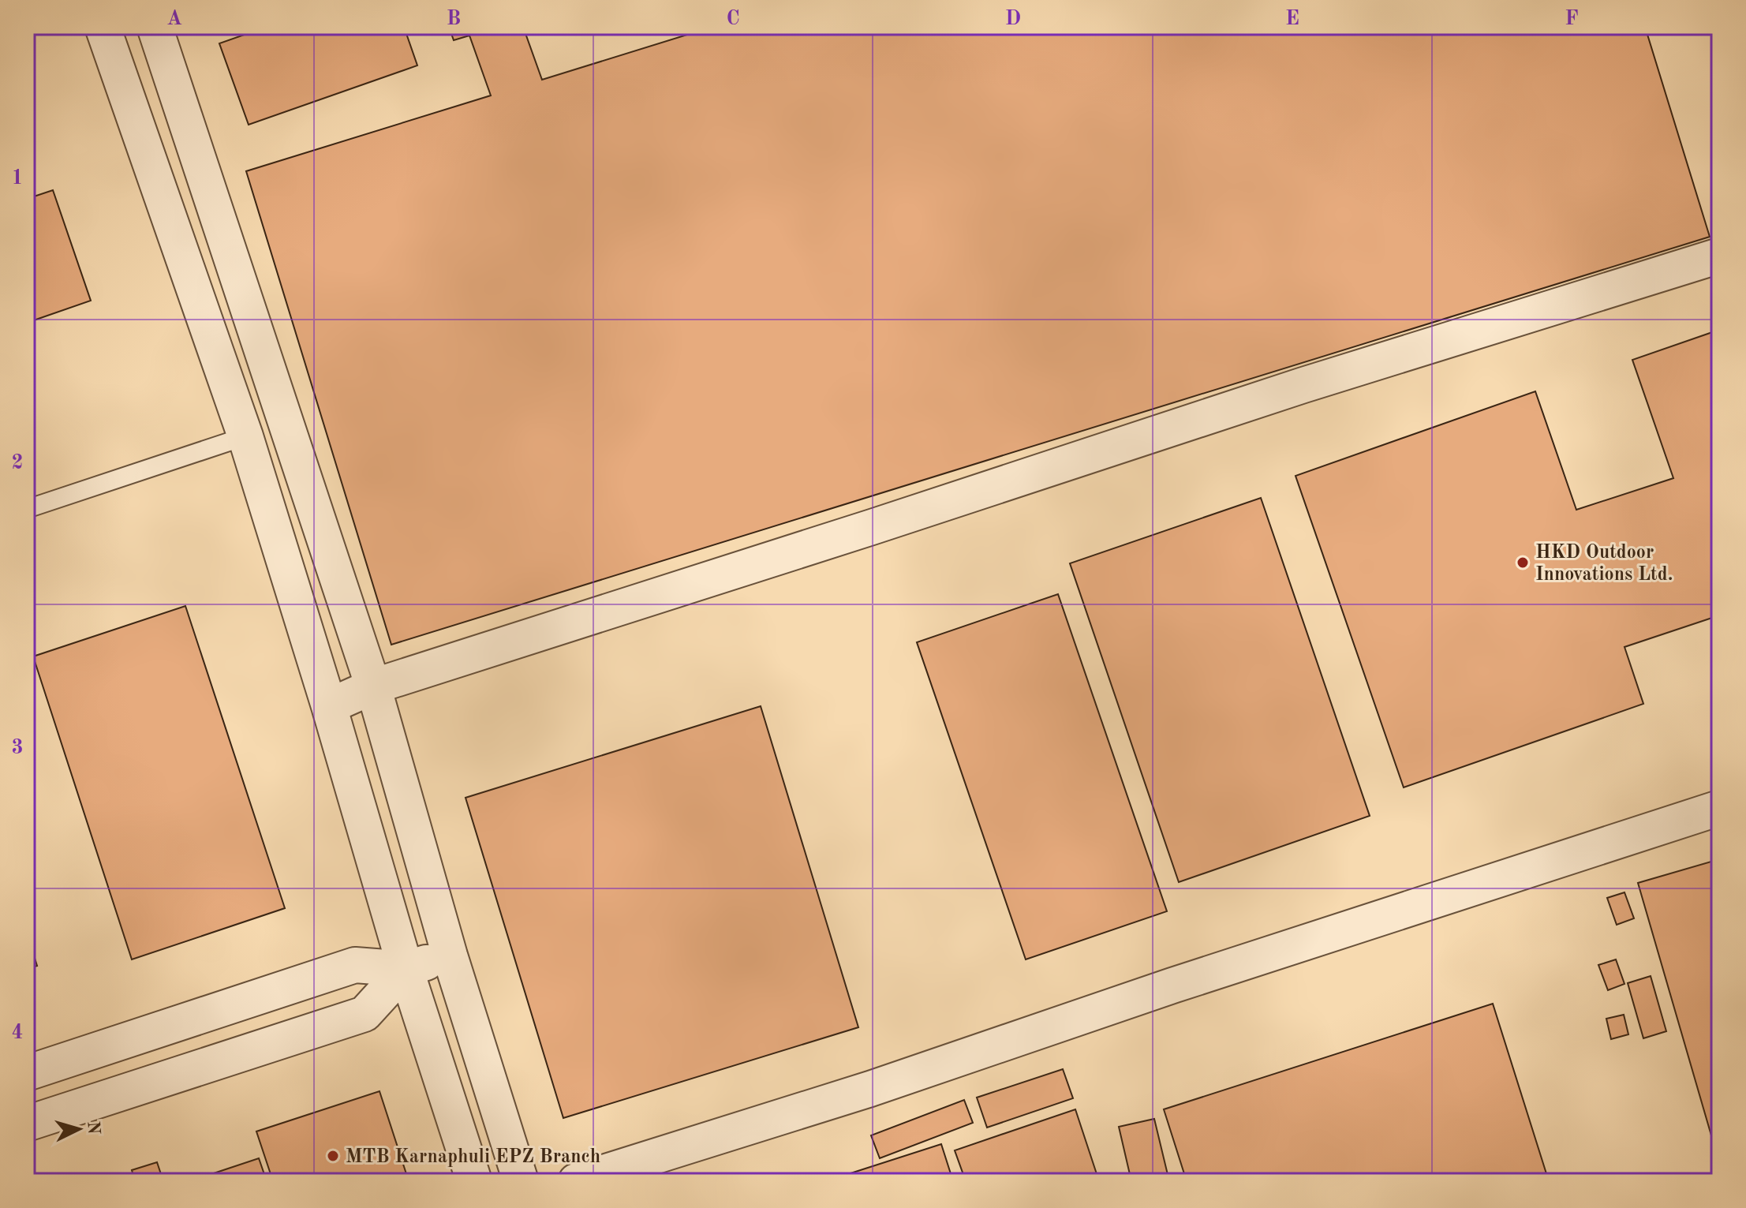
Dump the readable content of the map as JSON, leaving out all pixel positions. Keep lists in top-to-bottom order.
{
  "places": ["HKD Outdoor Innovations Ltd.", "MTB Karnaphuli EPZ Branch"],
  "north": "right",
  "grid": {
    "columns": [
      "A",
      "B",
      "C",
      "D",
      "E",
      "F"
    ],
    "rows": [
      "1",
      "2",
      "3",
      "4"
    ]
  }
}
